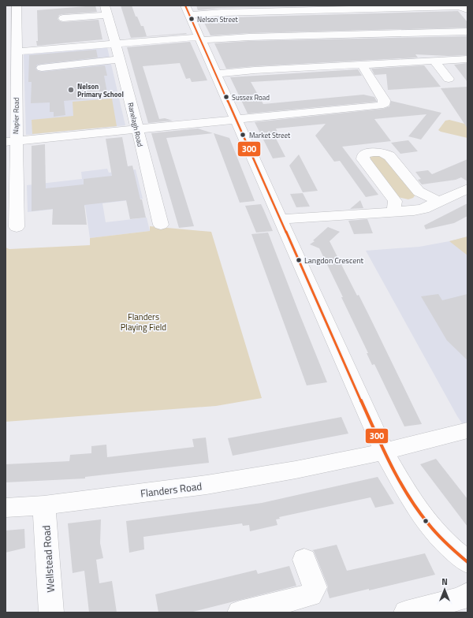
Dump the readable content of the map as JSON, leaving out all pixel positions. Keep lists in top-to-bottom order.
{
  "streets": {
    "street": [
      "Napier Road",
      "Ranelagh Road",
      "Flanders Road",
      "Wellstead Road"
    ]
  },
  "crossings": [
    ["Flanders Road", "Wellstead Road"]
  ],
  "parks": ["Flanders Playing Field"],
  "places": [
    "Nelson Street",
    "Nelson Primary School",
    "Sussex Road",
    "Market Street",
    "Langdon Crescent"
  ],
  "lines": ["transit line 300"],
  "north": "top"
}
